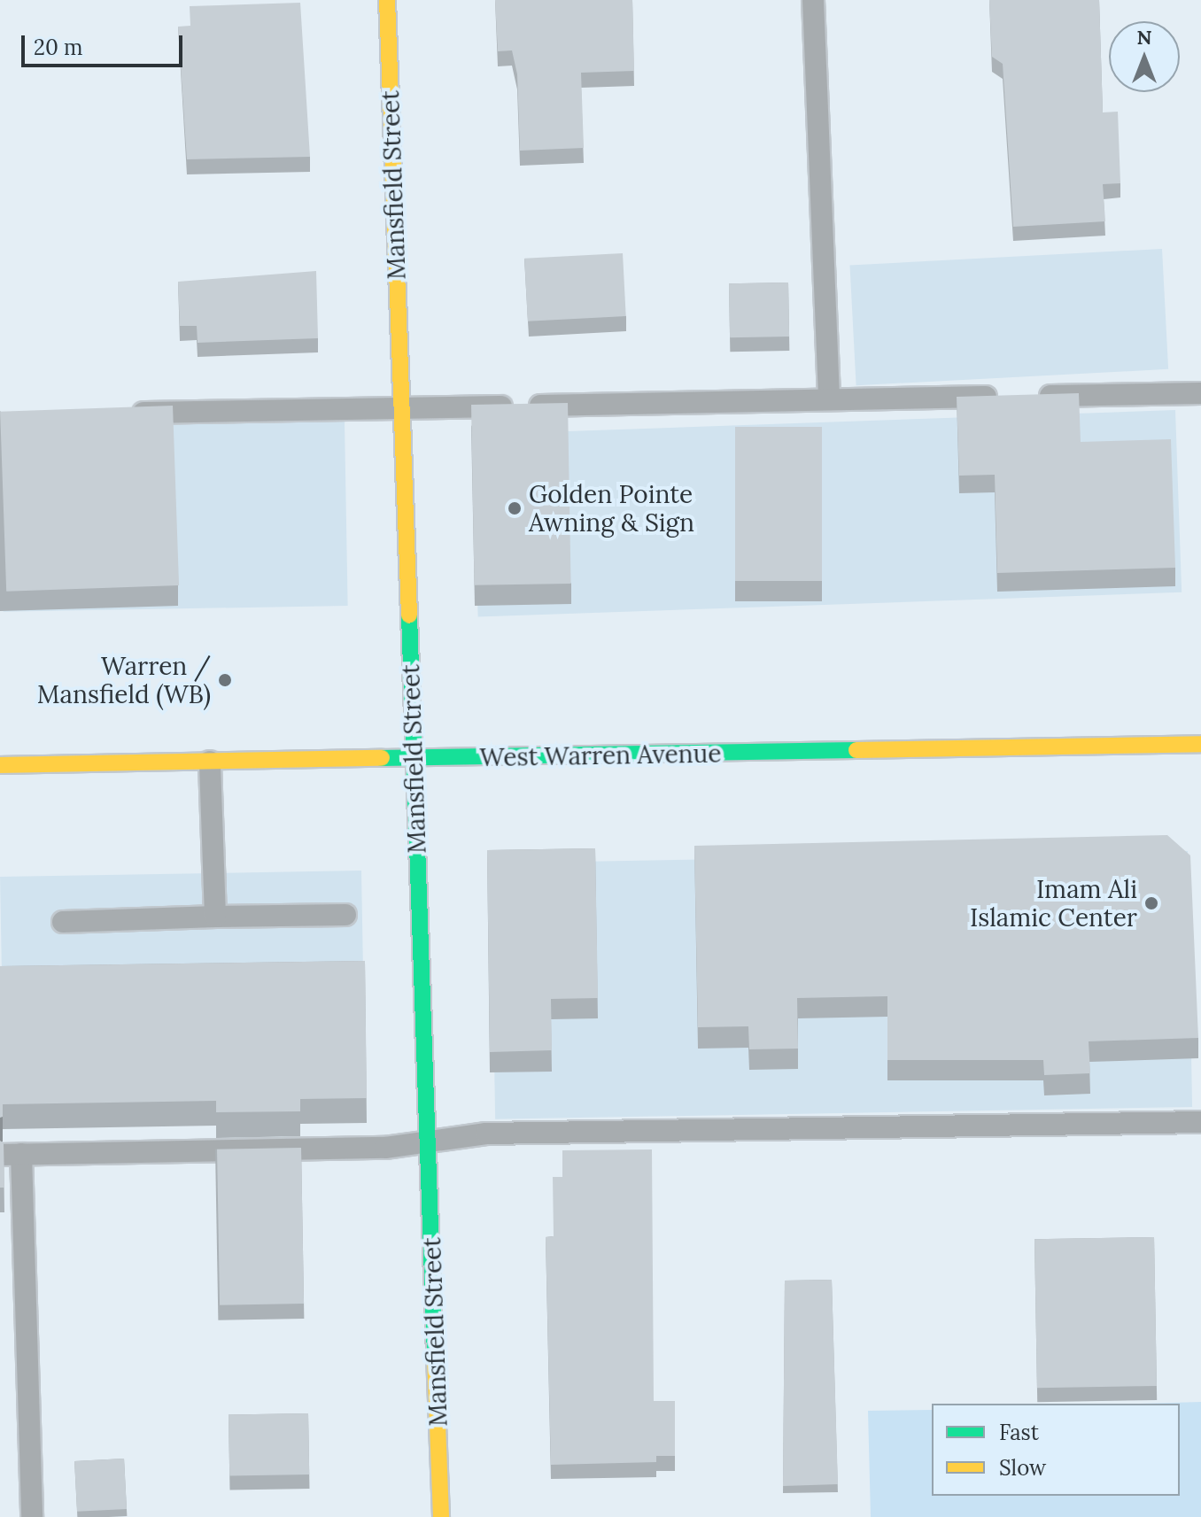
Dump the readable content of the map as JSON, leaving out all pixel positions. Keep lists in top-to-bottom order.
{
  "streets": {
    "street": ["Mansfield Street", "West Warren Avenue"]
  },
  "crossings": [
    ["Mansfield Street", "West Warren Avenue"]
  ],
  "places": ["Golden Pointe Awning & Sign", "Warren / Mansfield (WB)", "Imam Ali Islamic Center"],
  "legend": ["Fast", "Slow"],
  "scale_bar": "20 m",
  "north": "top"
}
